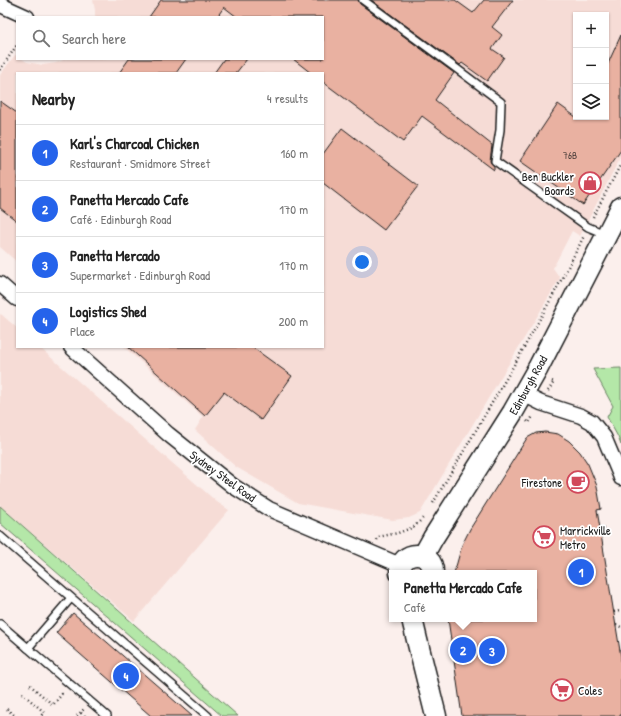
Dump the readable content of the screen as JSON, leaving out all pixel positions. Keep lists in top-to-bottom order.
{
  "streets": {
    "street": ["Edinburgh Road", "Sydney Steel Road"]
  },
  "places": {
    "shop": ["Ben Buckler Boards"],
    "cafe": ["Firestone"],
    "supermarket": ["Marrickville Metro", "Coles"]
  },
  "house_numbers": ["76B"],
  "page": {
    "map_buttons": ["+", "−"],
    "search": "Search here",
    "heading": ["Nearby", "4 results"],
    "list": [
      {
        "mark": "1",
        "name": "Karl's Charcoal Chicken",
        "note": "Restaurant · Smidmore Street",
        "value": "160 m"
      },
      {
        "mark": "2",
        "name": "Panetta Mercado Cafe",
        "note": "Café · Edinburgh Road",
        "value": "170 m"
      },
      {
        "mark": "3",
        "name": "Panetta Mercado",
        "note": "Supermarket · Edinburgh Road",
        "value": "170 m"
      },
      {
        "mark": "4",
        "name": "Logistics Shed",
        "note": "Place",
        "value": "200 m"
      }
    ],
    "pins": [
      "1",
      "2",
      "3",
      "4"
    ],
    "popup": ["Panetta Mercado Cafe", "Café"]
  }
}
